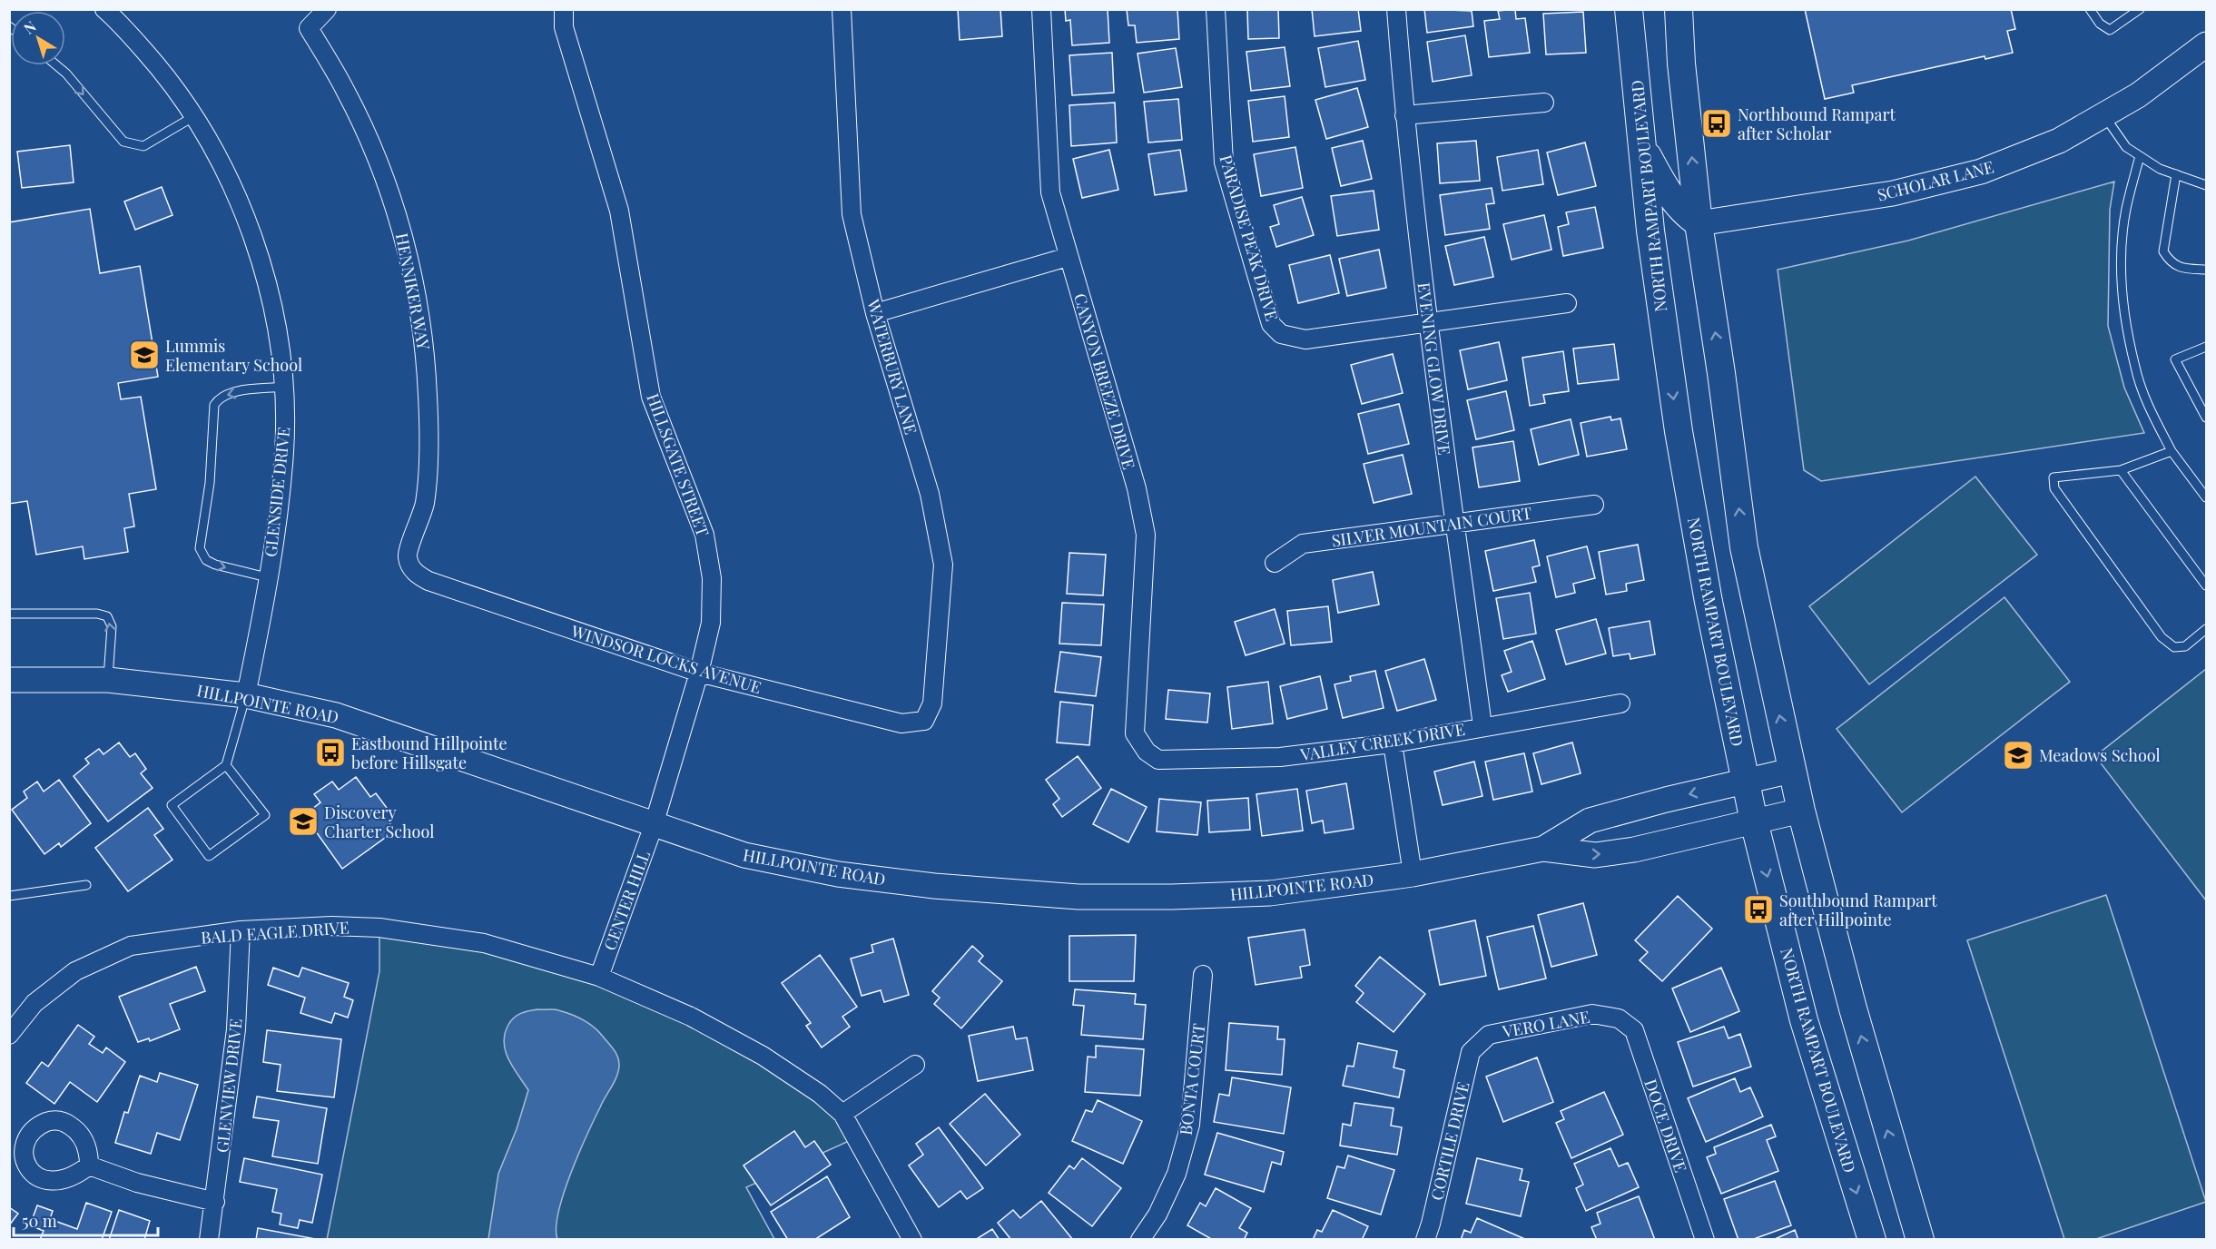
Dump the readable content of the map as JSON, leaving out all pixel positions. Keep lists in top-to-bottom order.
{
  "streets": {
    "main road": ["NORTH RAMPART BOULEVARD"],
    "street": [
      "SCHOLAR LANE",
      "PARADISE PEAK DRIVE",
      "HENNIKER WAY",
      "WATERBURY LANE",
      "EVENING GLOW DRIVE",
      "CANYON BREEZE DRIVE",
      "HILLSGATE STREET",
      "GLENSIDE DRIVE",
      "SILVER MOUNTAIN COURT",
      "WINDSOR LOCKS AVENUE",
      "HILLPOINTE ROAD",
      "VALLEY CREEK DRIVE",
      "CENTER HILL",
      "BALD EAGLE DRIVE",
      "VERO LANE",
      "BONTA COURT",
      "GLENVIEW DRIVE",
      "DOCE DRIVE",
      "CORTILE DRIVE"
    ]
  },
  "crossings": [
    ["NORTH RAMPART BOULEVARD", "HILLPOINTE ROAD"],
    ["PARADISE PEAK DRIVE", "EVENING GLOW DRIVE"],
    ["HENNIKER WAY", "WINDSOR LOCKS AVENUE"],
    ["WATERBURY LANE", "WINDSOR LOCKS AVENUE"],
    ["EVENING GLOW DRIVE", "SILVER MOUNTAIN COURT"],
    ["EVENING GLOW DRIVE", "VALLEY CREEK DRIVE"],
    ["CANYON BREEZE DRIVE", "VALLEY CREEK DRIVE"],
    ["HILLSGATE STREET", "WINDSOR LOCKS AVENUE"],
    ["HILLSGATE STREET", "HILLPOINTE ROAD"],
    ["HILLSGATE STREET", "CENTER HILL"],
    ["GLENSIDE DRIVE", "HILLPOINTE ROAD"],
    ["HILLPOINTE ROAD", "CENTER HILL"],
    ["CENTER HILL", "BALD EAGLE DRIVE"],
    ["BALD EAGLE DRIVE", "GLENVIEW DRIVE"],
    ["VERO LANE", "DOCE DRIVE"],
    ["VERO LANE", "CORTILE DRIVE"]
  ],
  "places": {
    "bus stop": ["Northbound Rampart after Scholar", "Eastbound Hillpointe before Hillsgate", "Southbound Rampart after Hillpointe"],
    "school or university": ["Lummis Elementary School", "Meadows School", "Discovery Charter School"]
  },
  "scale_bar": "50 m",
  "north": "top left"
}
